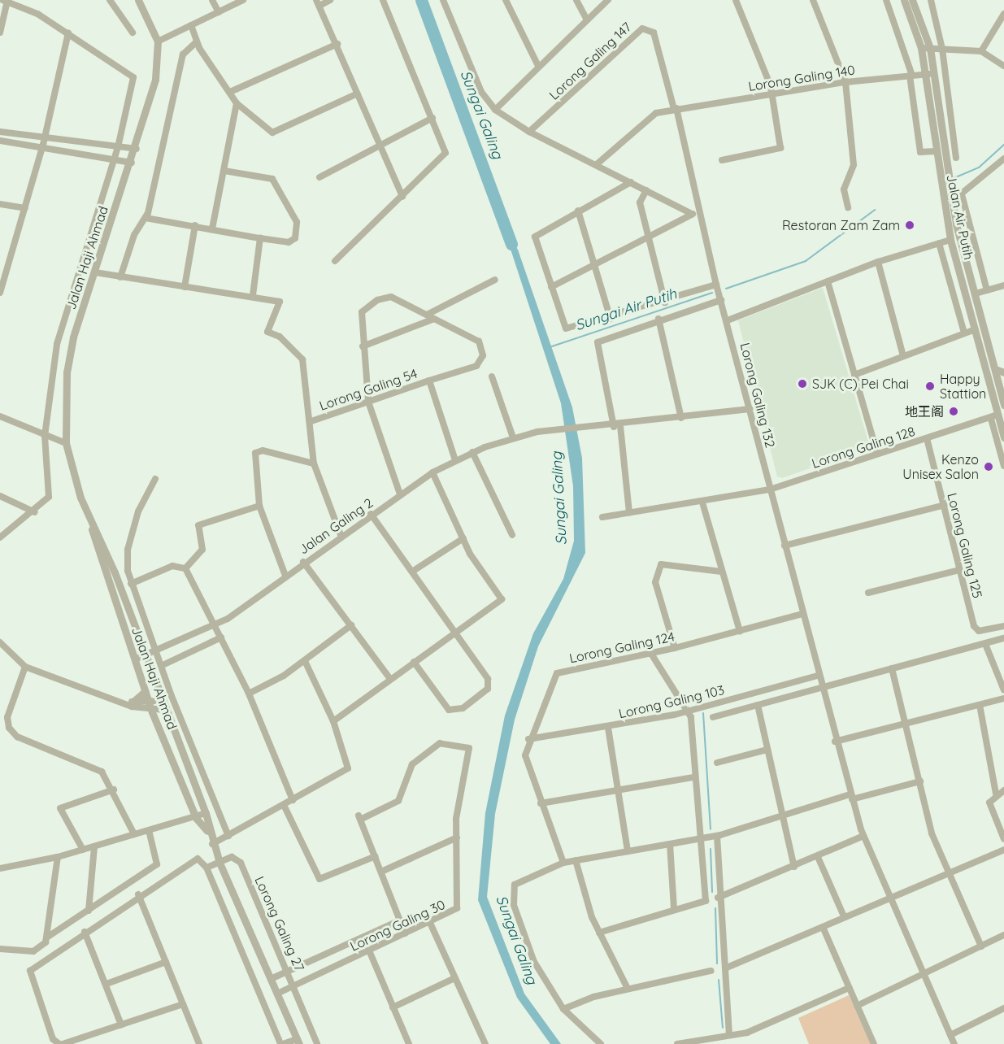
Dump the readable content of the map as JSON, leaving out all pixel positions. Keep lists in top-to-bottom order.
{
  "streets": {
    "street": [
      "Lorong Galing 147",
      "Lorong Galing 140",
      "Jalan Air Putih",
      "Jalan Haji Ahmad",
      "Lorong Galing 54",
      "Lorong Galing 132",
      "Lorong Galing 128",
      "Jalan Galing 2",
      "Lorong Galing 125",
      "Lorong Galing 124",
      "Lorong Galing 103",
      "Lorong Galing 27",
      "Lorong Galing 30"
    ]
  },
  "crossings": [
    ["Lorong Galing 147", "Lorong Galing 140"],
    ["Lorong Galing 147", "Lorong Galing 132"],
    ["Lorong Galing 140", "Jalan Air Putih"],
    ["Lorong Galing 140", "Lorong Galing 132"],
    ["Jalan Air Putih", "Lorong Galing 128"],
    ["Jalan Haji Ahmad", "Jalan Galing 2"],
    ["Jalan Haji Ahmad", "Lorong Galing 27"],
    ["Jalan Haji Ahmad", "Lorong Galing 30"],
    ["Lorong Galing 132", "Lorong Galing 128"],
    ["Lorong Galing 132", "Jalan Galing 2"],
    ["Lorong Galing 132", "Lorong Galing 124"],
    ["Lorong Galing 132", "Lorong Galing 103"],
    ["Lorong Galing 128", "Lorong Galing 125"],
    ["Lorong Galing 124", "Lorong Galing 103"],
    ["Lorong Galing 27", "Lorong Galing 30"]
  ],
  "water": ["Sungai Galing", "Sungai Air Putih"],
  "places": [
    "Restoran Zam Zam",
    "SJK (C) Pei Chai",
    "Happy Stattion",
    "地王阁",
    "Kenzo Unisex Salon"
  ]
}
